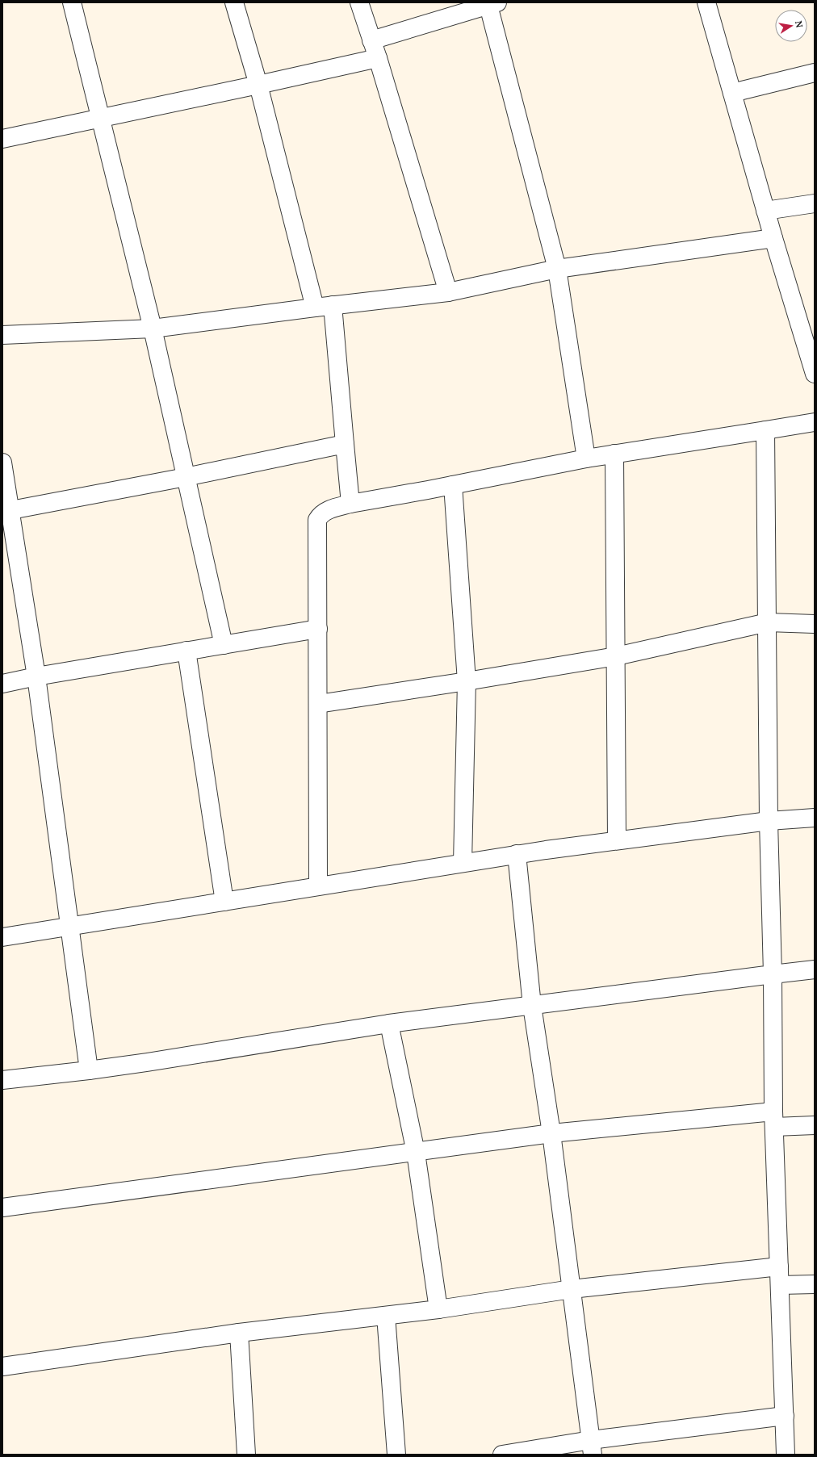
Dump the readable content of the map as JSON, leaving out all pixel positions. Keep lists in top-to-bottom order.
{
  "north": "right"
}
